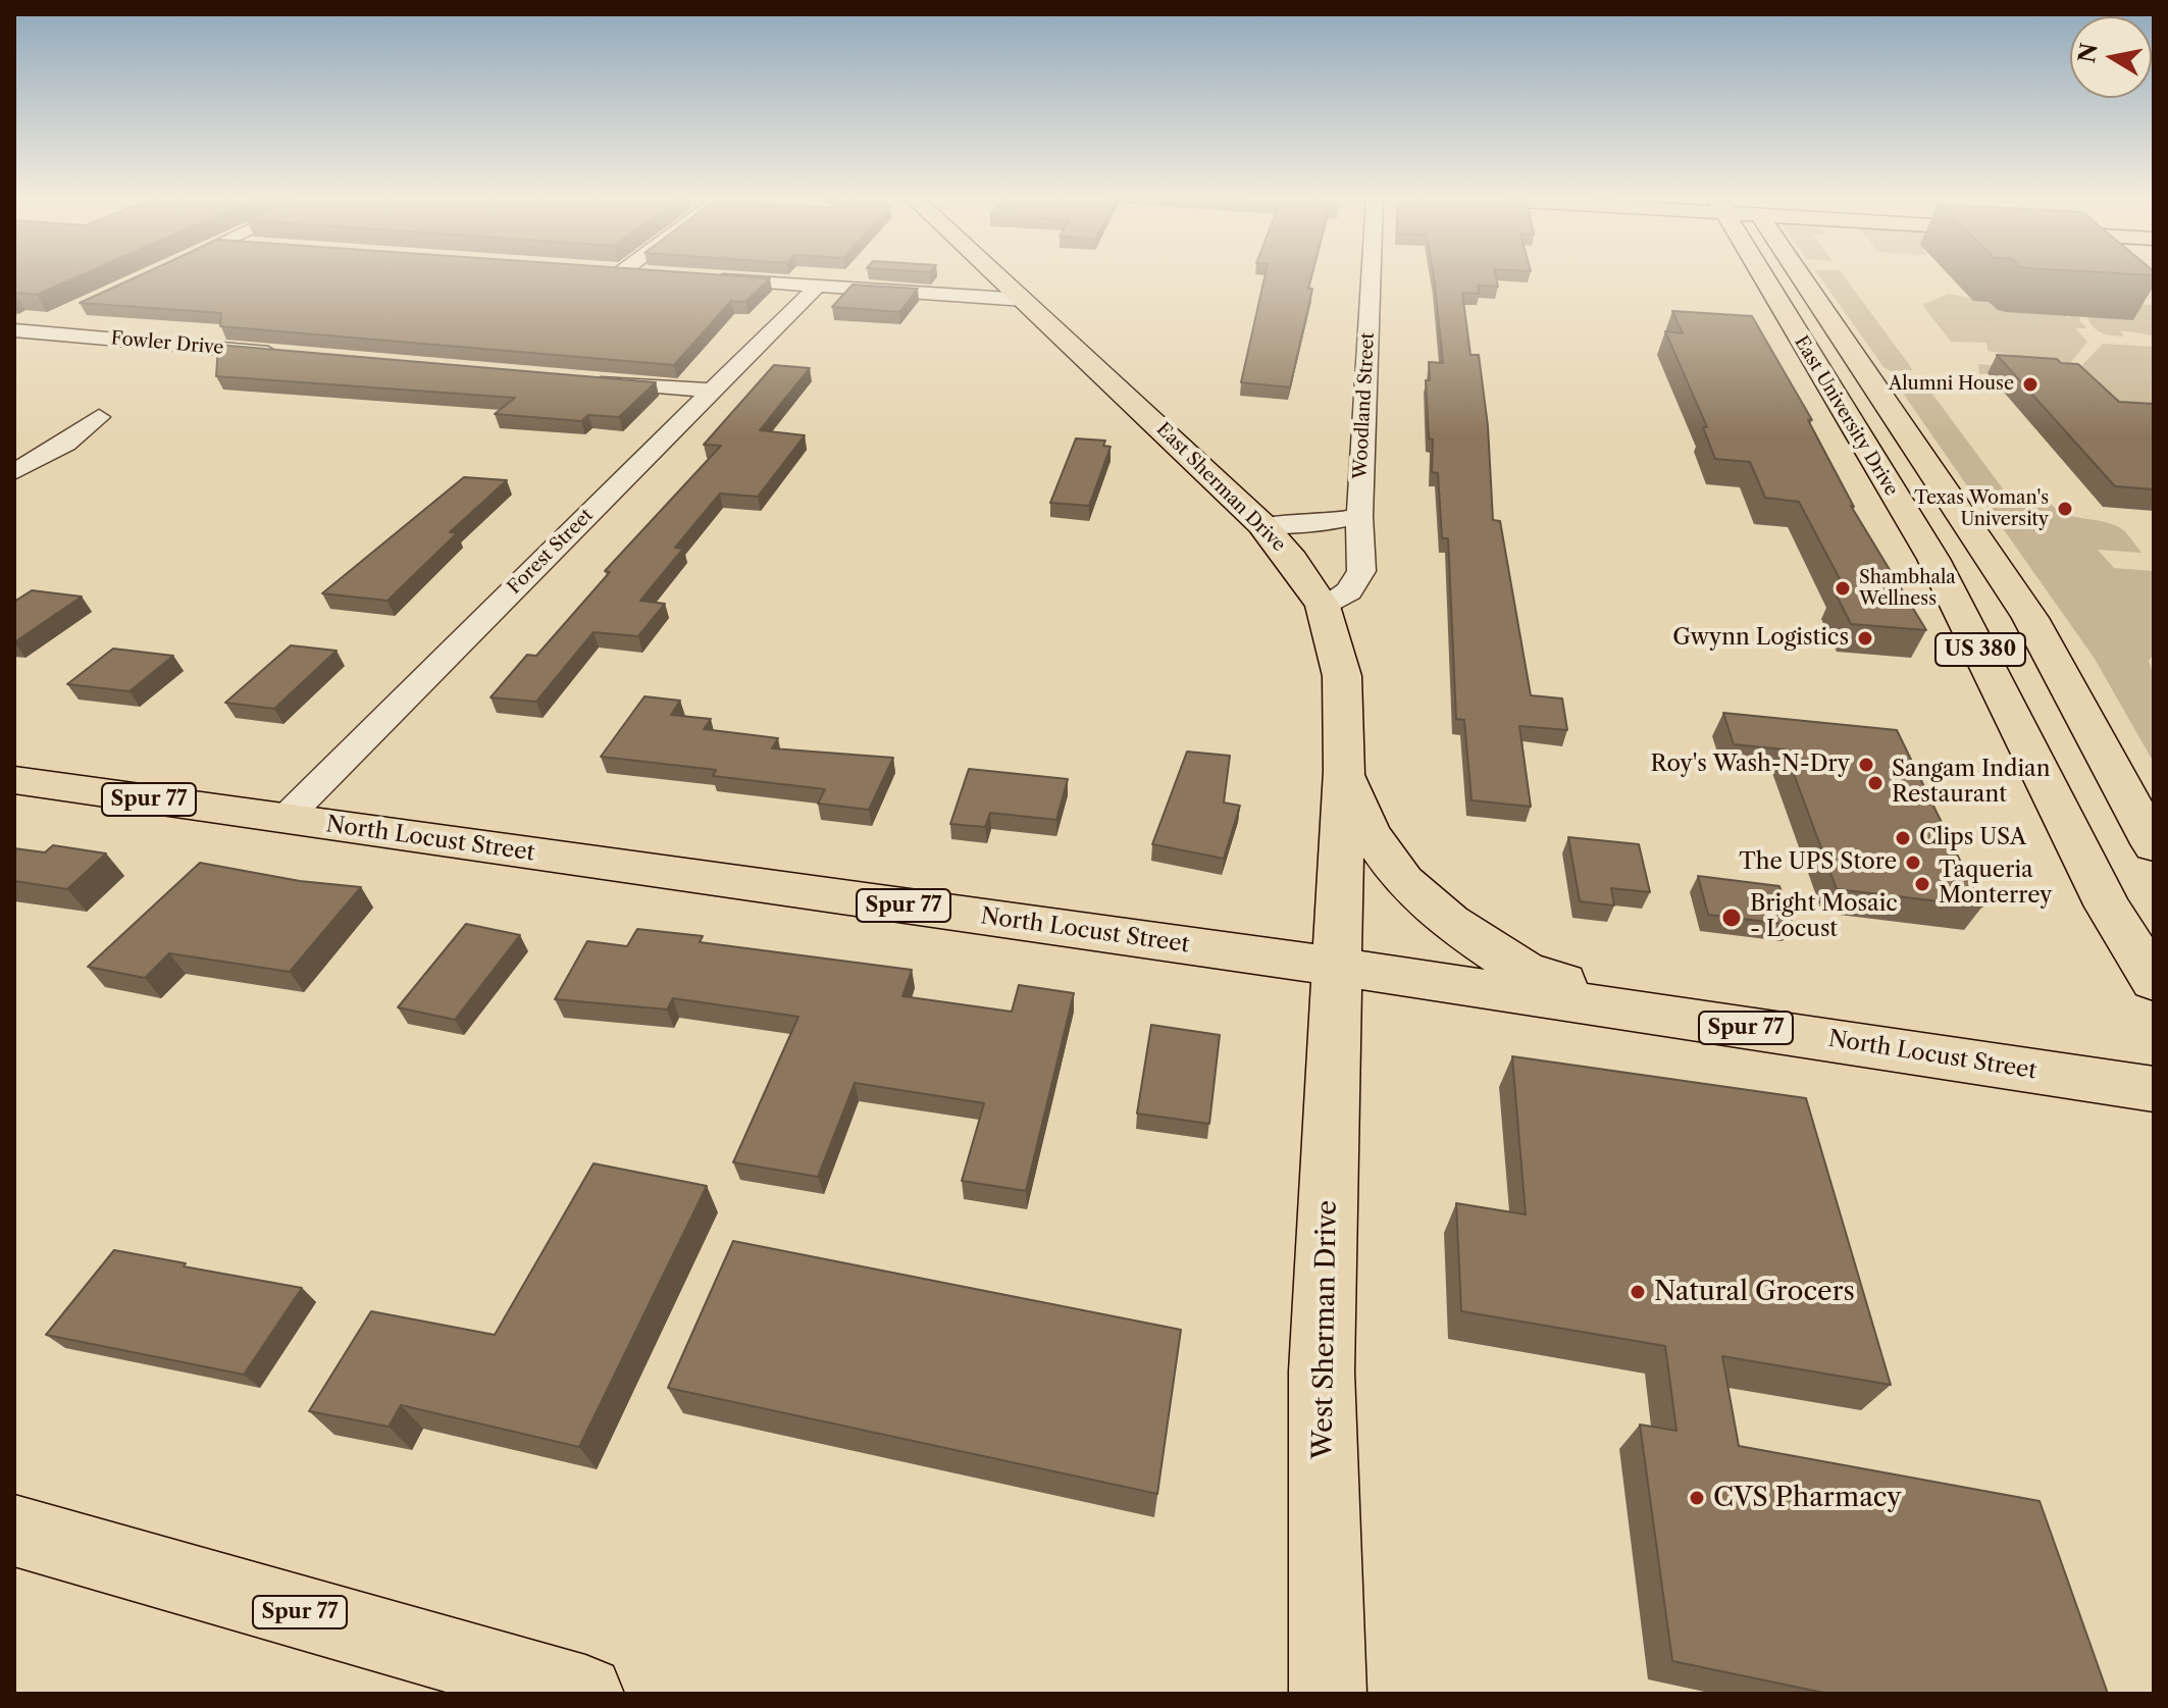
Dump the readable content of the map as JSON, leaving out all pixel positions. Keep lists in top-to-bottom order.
{
  "streets": {
    "main road": [
      "East University Drive",
      "East Sherman Drive",
      "US 380",
      "Spur 77",
      "North Locust Street",
      "West Sherman Drive"
    ],
    "street": ["Fowler Drive", "Woodland Street", "Forest Street"]
  },
  "crossings": [
    ["Woodland Street", "East Sherman Drive"],
    ["East Sherman Drive", "North Locust Street"],
    ["East Sherman Drive", "West Sherman Drive"],
    ["Forest Street", "North Locust Street"],
    ["North Locust Street", "West Sherman Drive"]
  ],
  "places": [
    "Alumni House",
    "Texas Woman's University",
    "Shambhala Wellness",
    "Gwynn Logistics",
    "Roy's Wash-N-Dry",
    "Sangam Indian Restaurant",
    "Clips USA",
    "The UPS Store",
    "Taqueria Monterrey",
    "Bright Mosaic - Locust",
    "Natural Grocers",
    "CVS Pharmacy"
  ],
  "north": "left"
}
